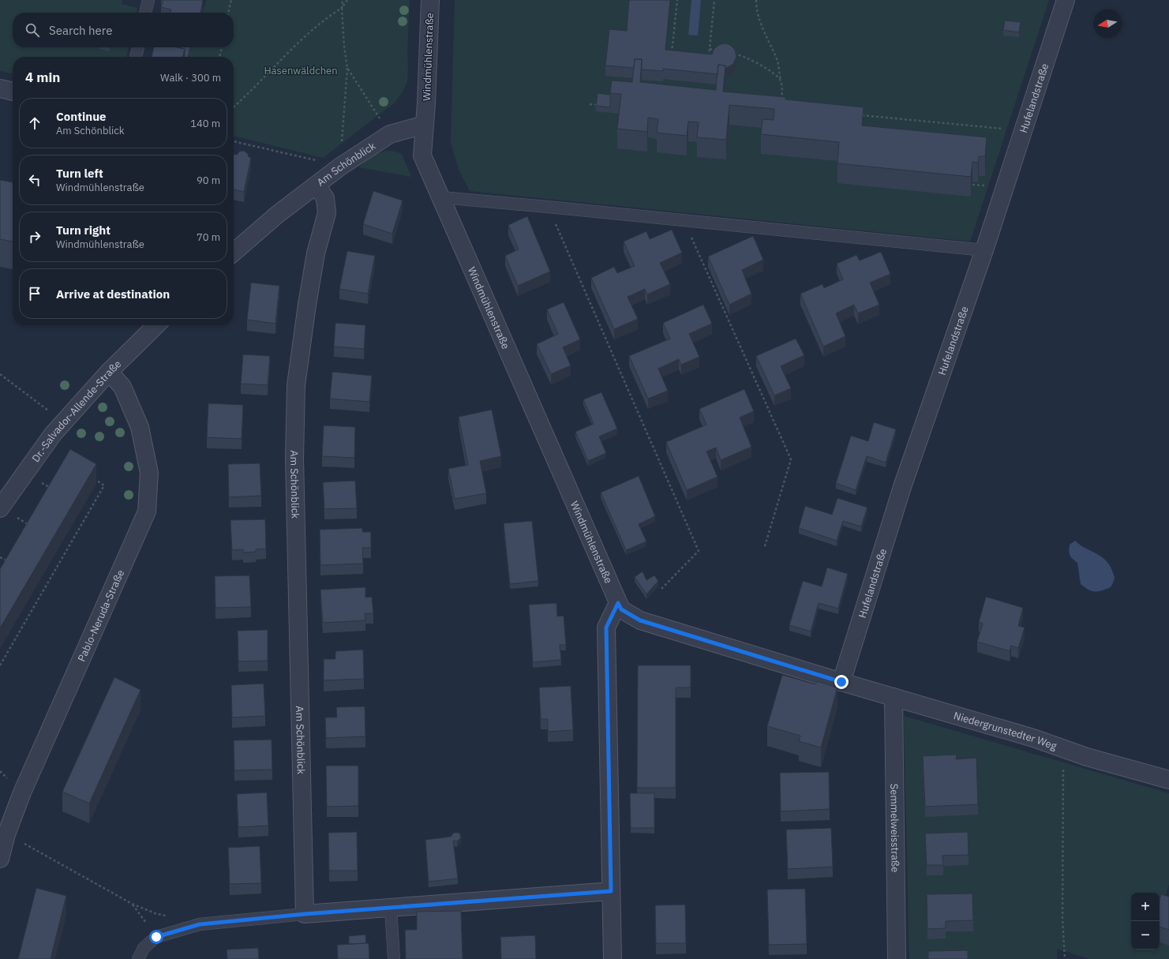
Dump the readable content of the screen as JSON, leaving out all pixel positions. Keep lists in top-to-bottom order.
{
  "streets": {
    "street": [
      "Windmühlenstraße",
      "Hufelandstraße",
      "Am Schönblick",
      "Dr.-Salvador-Allende-Straße",
      "Pablo-Neruda-Straße",
      "Niedergrunstedter Weg",
      "Semmelweisstraße"
    ]
  },
  "crossings": [
    ["Windmühlenstraße", "Hufelandstraße"],
    ["Windmühlenstraße", "Am Schönblick"],
    ["Windmühlenstraße", "Niedergrunstedter Weg"],
    ["Hufelandstraße", "Niedergrunstedter Weg"],
    ["Dr.-Salvador-Allende-Straße", "Pablo-Neruda-Straße"],
    ["Niedergrunstedter Weg", "Semmelweisstraße"]
  ],
  "parks": ["Hasenwäldchen"],
  "north": "left",
  "page": {
    "search": "Search here",
    "heading": ["4 min", "Walk · 300 m"],
    "list": [
      ["Continue", "Am Schönblick", "140 m"],
      ["Turn left", "Windmühlenstraße", "90 m"],
      ["Turn right", "Windmühlenstraße", "70 m"],
      "Arrive at destination"
    ],
    "map_buttons": ["+", "−"]
  }
}
